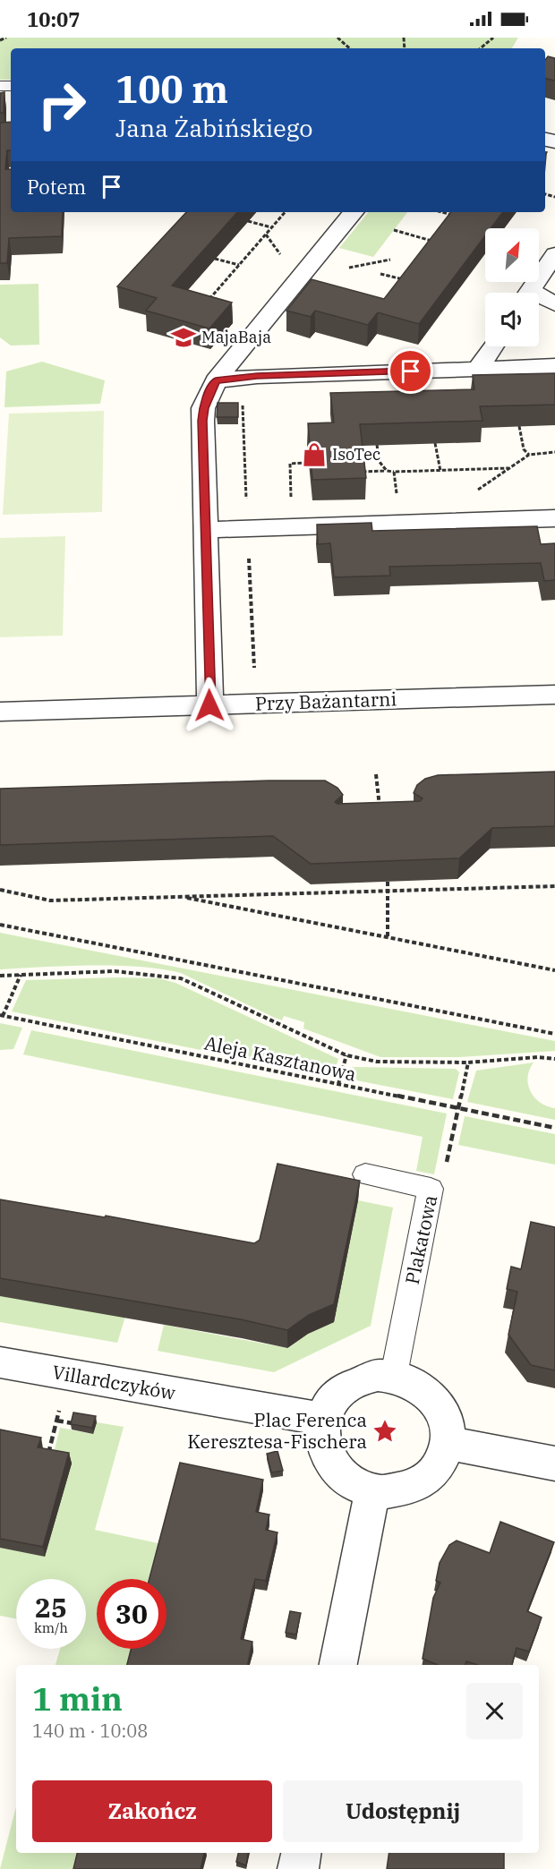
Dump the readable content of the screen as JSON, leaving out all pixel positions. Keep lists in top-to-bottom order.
{
  "streets": {
    "street": ["Przy Bażantarni", "Villardczyków"],
    "lane": ["Plakatowa"],
    "path": ["Aleja Kasztanowa"]
  },
  "crossings": [
    ["Aleja Kasztanowa", "Plakatowa"],
    ["Plakatowa", "Villardczyków"]
  ],
  "places": {
    "school or university": ["MajaBaja"],
    "shop": ["IsoTec"],
    "place": ["Plac Ferenca Keresztesa-Fischera"]
  },
  "north": "top right",
  "page": {
    "status": "10:07",
    "turn": ["100 m", "Jana Żabińskiego"],
    "then": "Potem",
    "speed": "25 km/h",
    "limit": "30",
    "heading": ["1 min", "140 m · 10:08"],
    "buttons": ["Zakończ", "Udostępnij"]
  }
}
